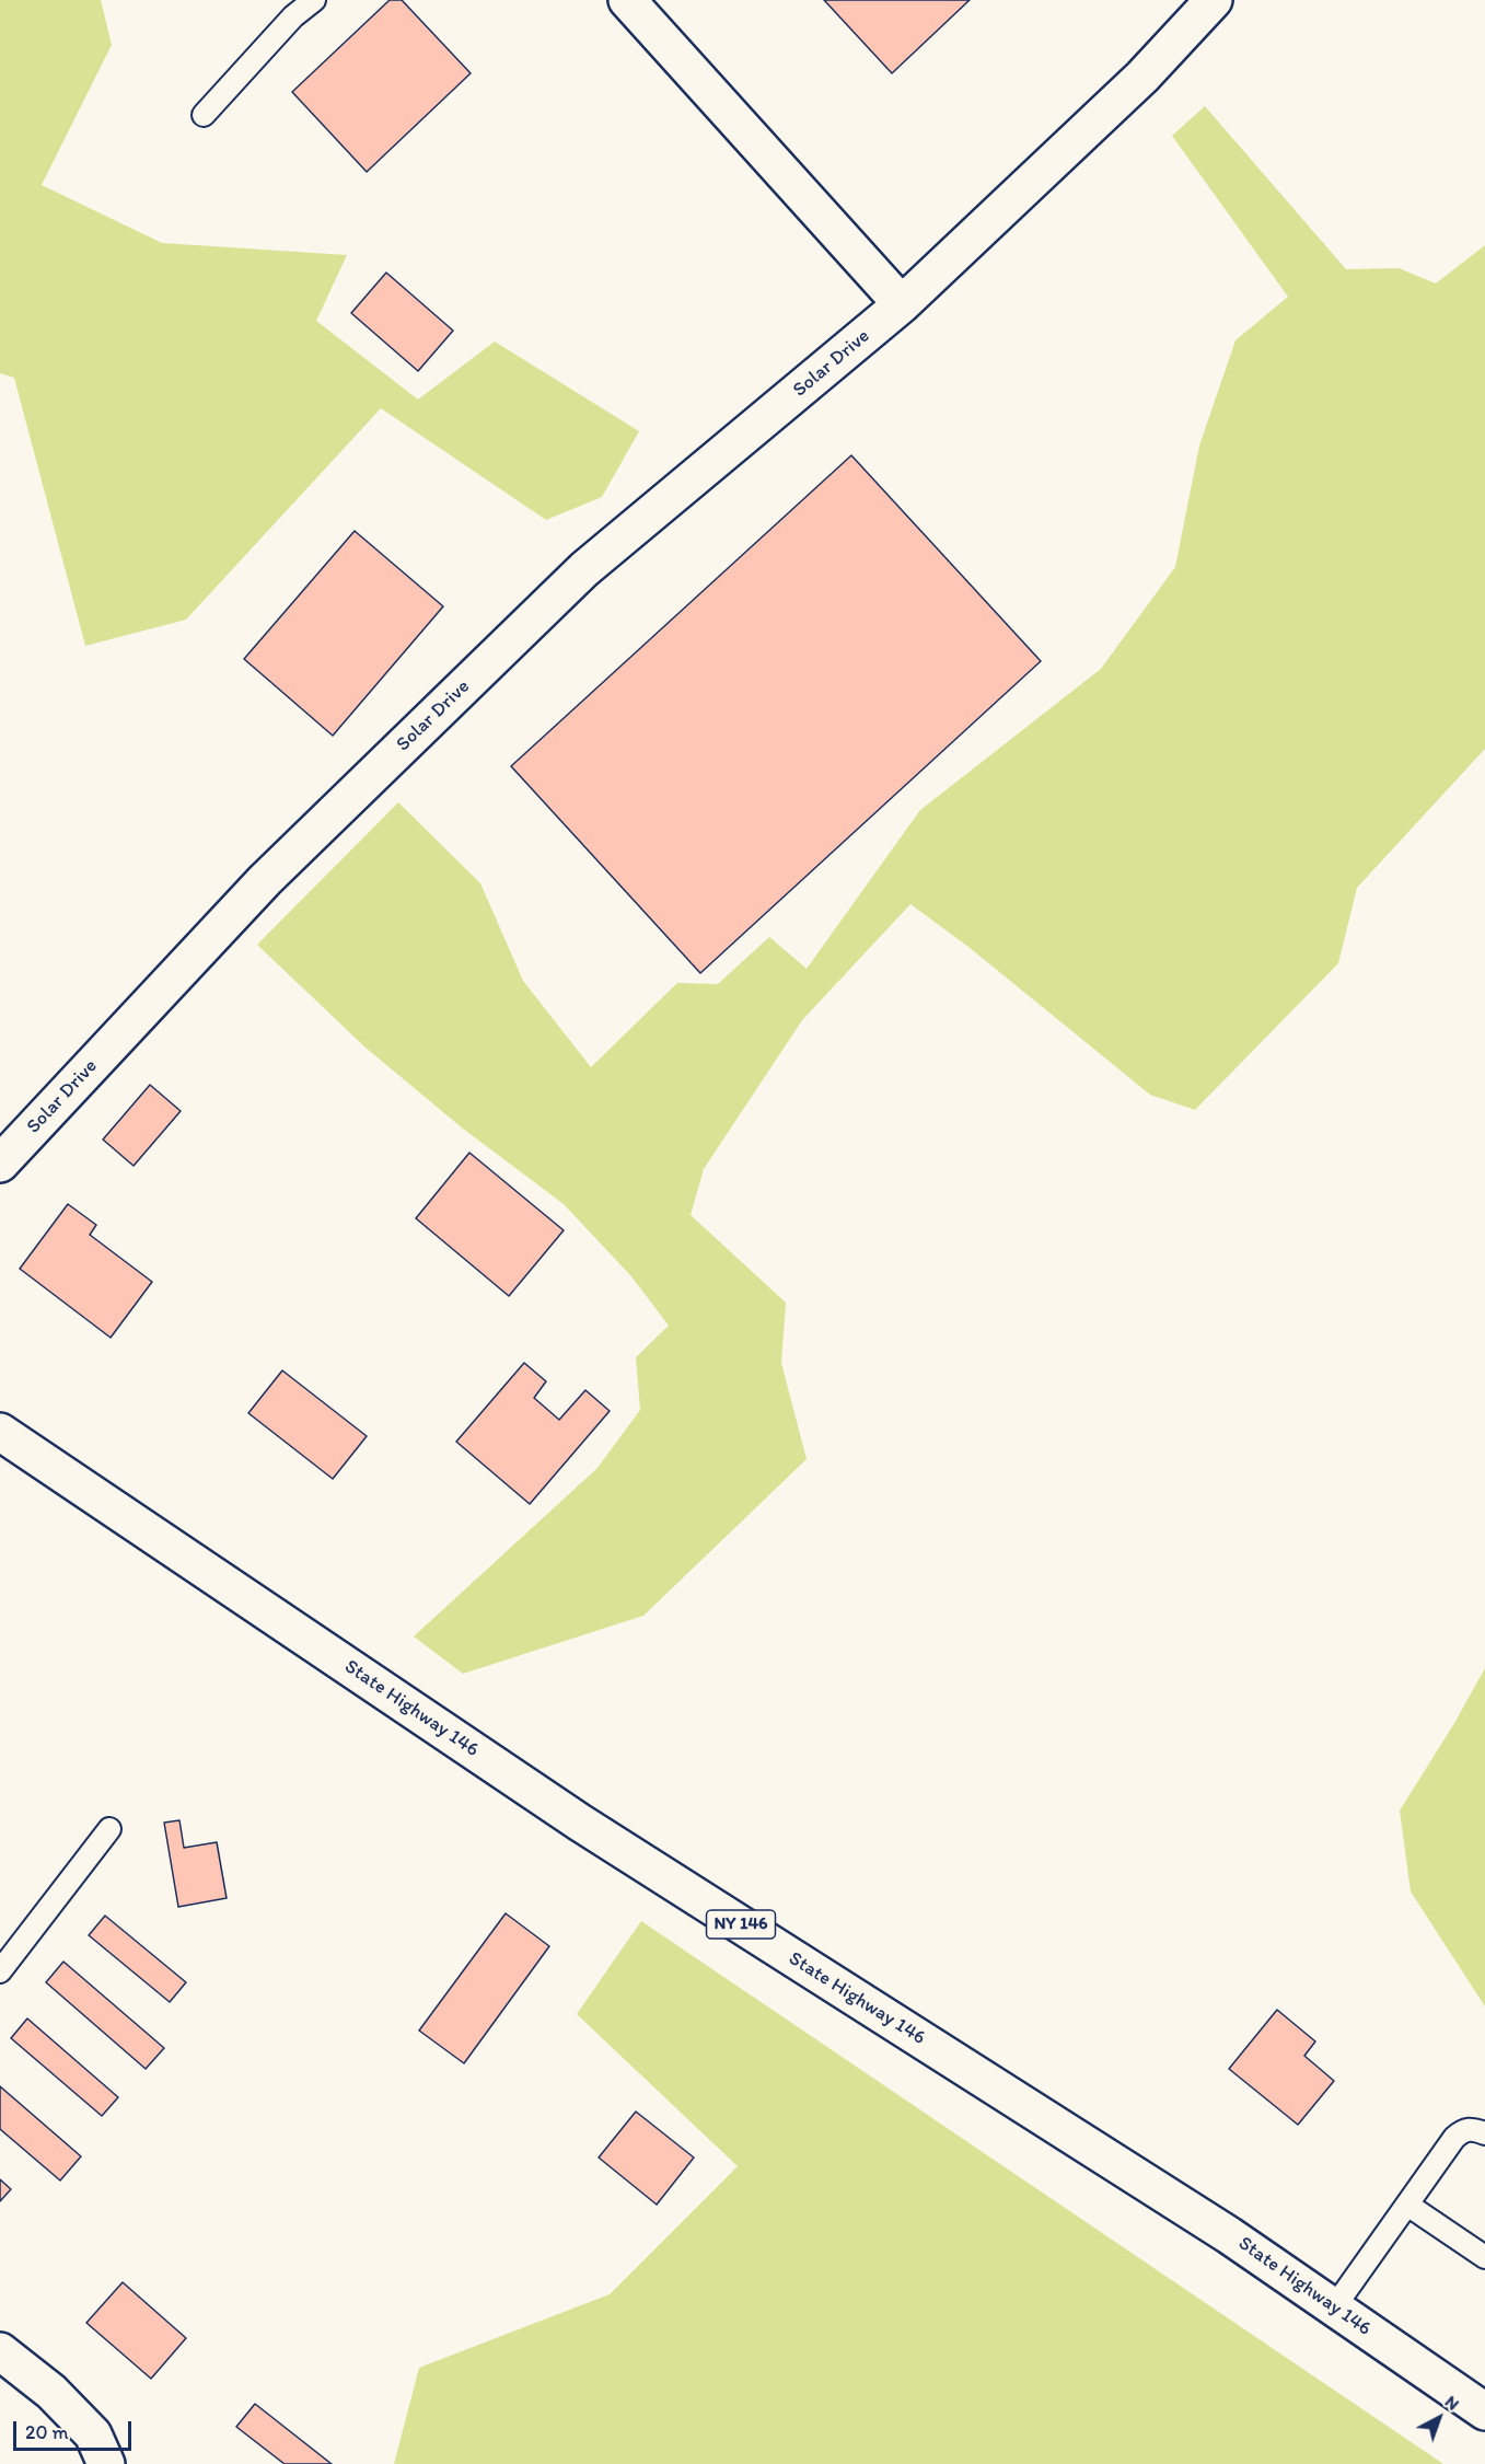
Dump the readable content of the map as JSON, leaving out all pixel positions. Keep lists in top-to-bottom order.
{
  "streets": {
    "street": ["Solar Drive", "State Highway 146", "NY 146"]
  },
  "scale_bar": "20 m",
  "north": "top right"
}
